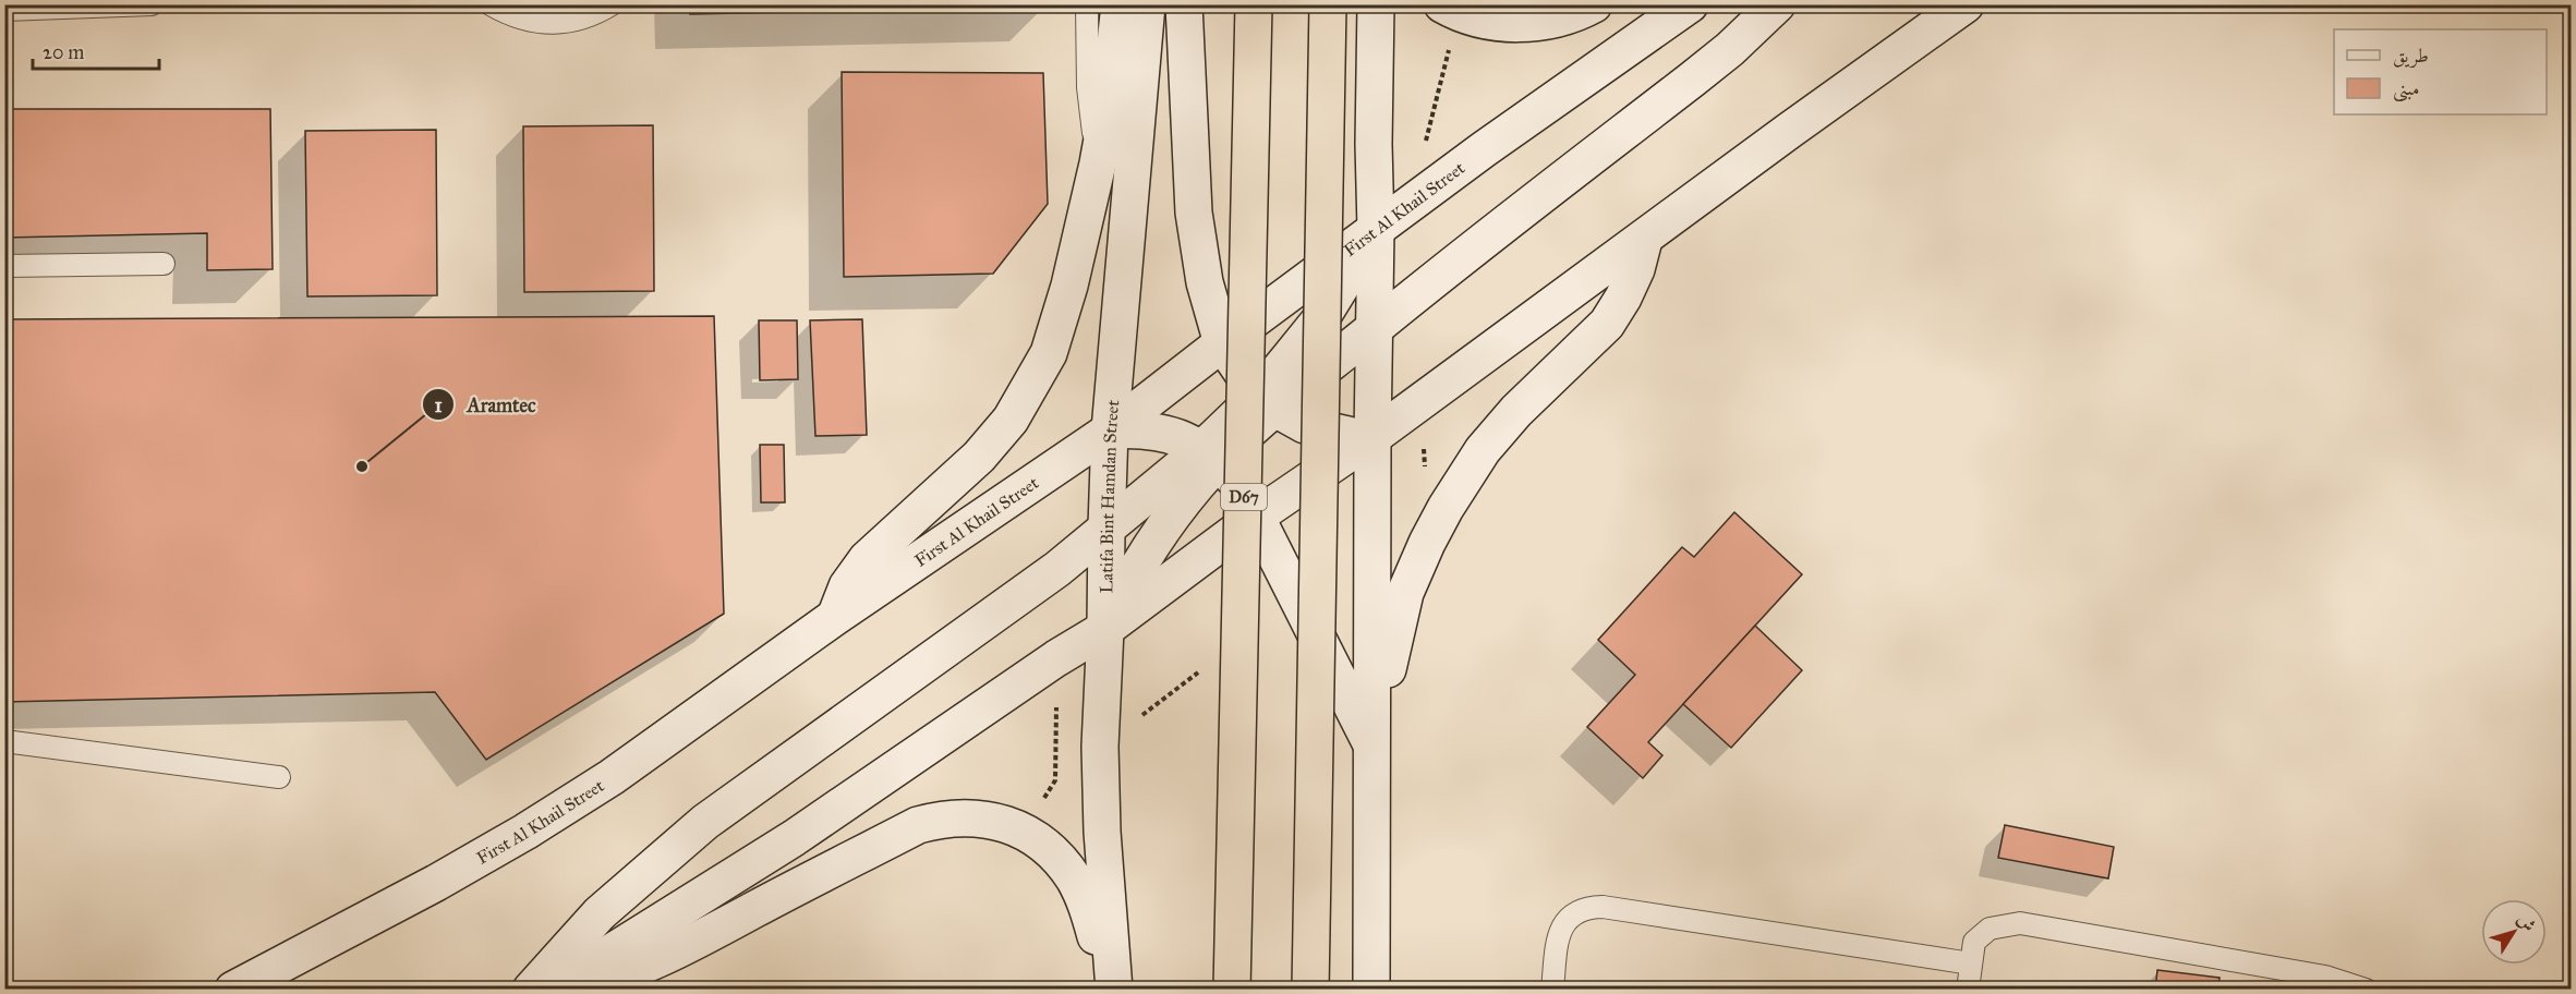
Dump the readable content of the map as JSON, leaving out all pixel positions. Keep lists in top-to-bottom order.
{
  "streets": {
    "main road": ["First Al Khail Street", "Latifa Bint Hamdan Street", "D67"]
  },
  "crossings": [
    ["First Al Khail Street", "Latifa Bint Hamdan Street"]
  ],
  "places": ["Aramtec"],
  "legend": ["طريق", "مبنى"],
  "scale_bar": "20 m",
  "north": "top right"
}
